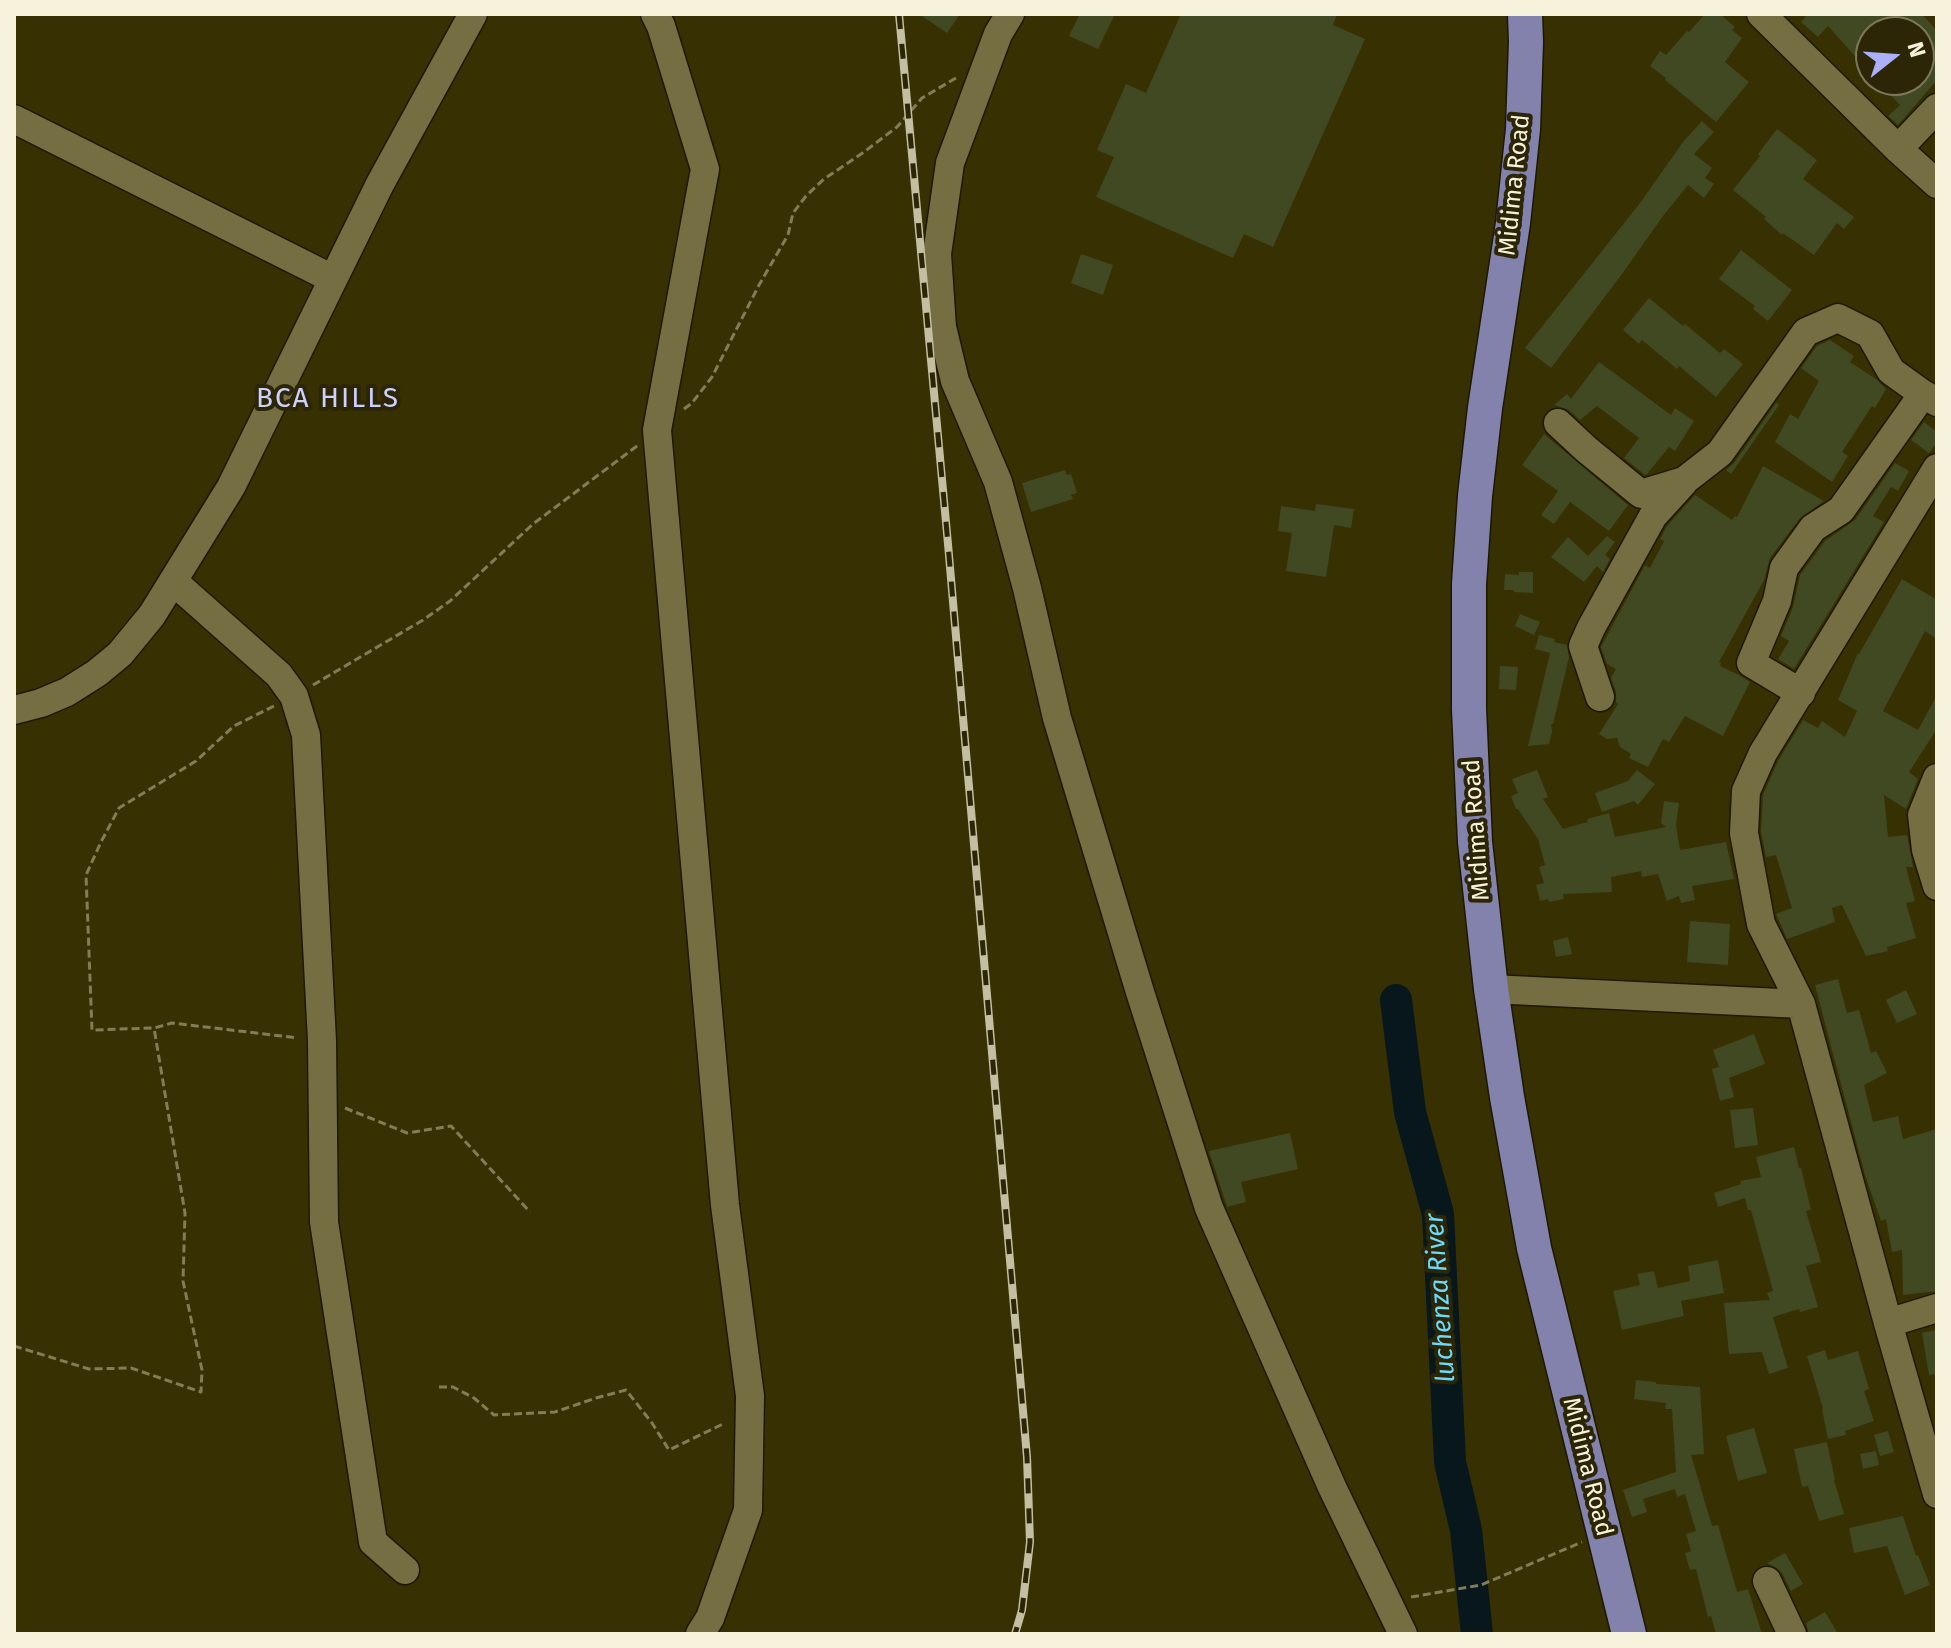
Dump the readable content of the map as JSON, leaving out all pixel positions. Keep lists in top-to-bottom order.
{
  "streets": {
    "main road": ["Midima Road"]
  },
  "districts": ["BCA HILLS"],
  "water": ["luchenza River"],
  "north": "right"
}
